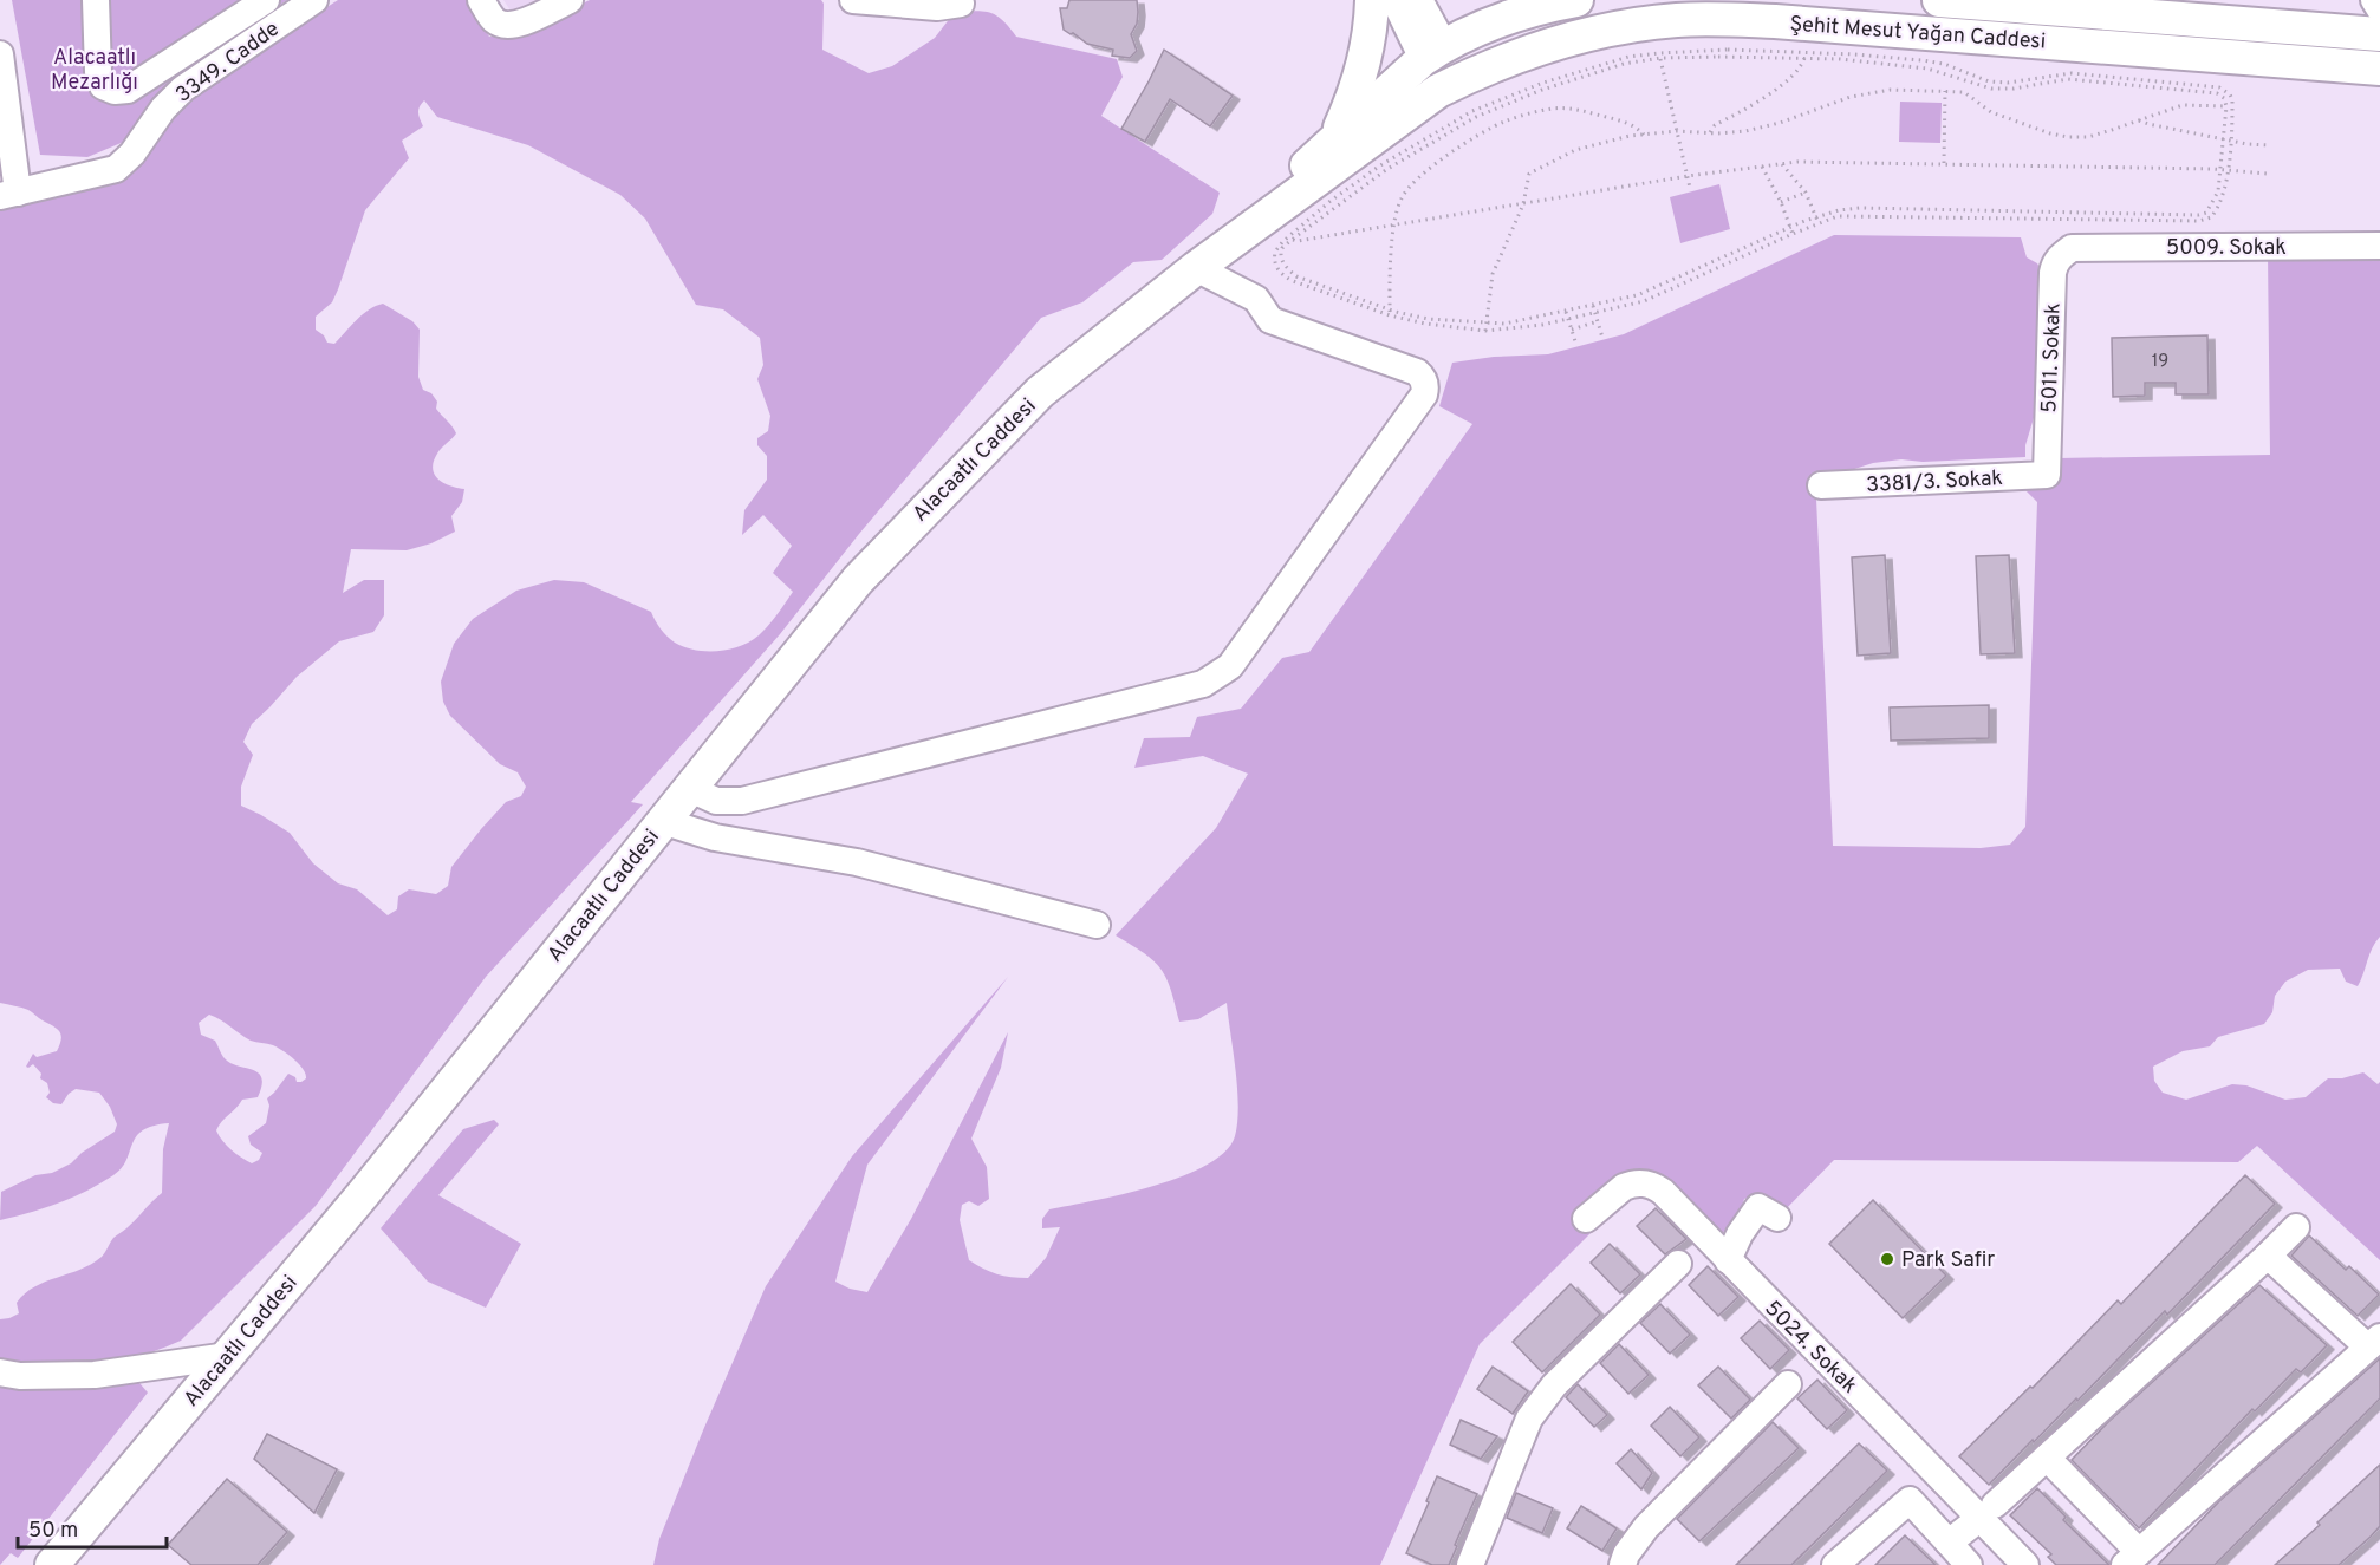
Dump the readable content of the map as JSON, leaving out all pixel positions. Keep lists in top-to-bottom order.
{
  "streets": {
    "main road": ["Şehit Mesut Yağan Caddesi", "Alacaatlı Caddesi"],
    "street": [
      "3349. Cadde",
      "5009. Sokak",
      "5011. Sokak",
      "3381/3. Sokak",
      "5024. Sokak"
    ]
  },
  "crossings": [
    ["Şehit Mesut Yağan Caddesi", "Alacaatlı Caddesi"],
    ["5009. Sokak", "5011. Sokak"],
    ["5011. Sokak", "3381/3. Sokak"]
  ],
  "parks": ["Alacaatlı Mezarlığı"],
  "places": ["Park Safir"],
  "house_numbers": ["19"],
  "scale_bar": "50 m"
}
